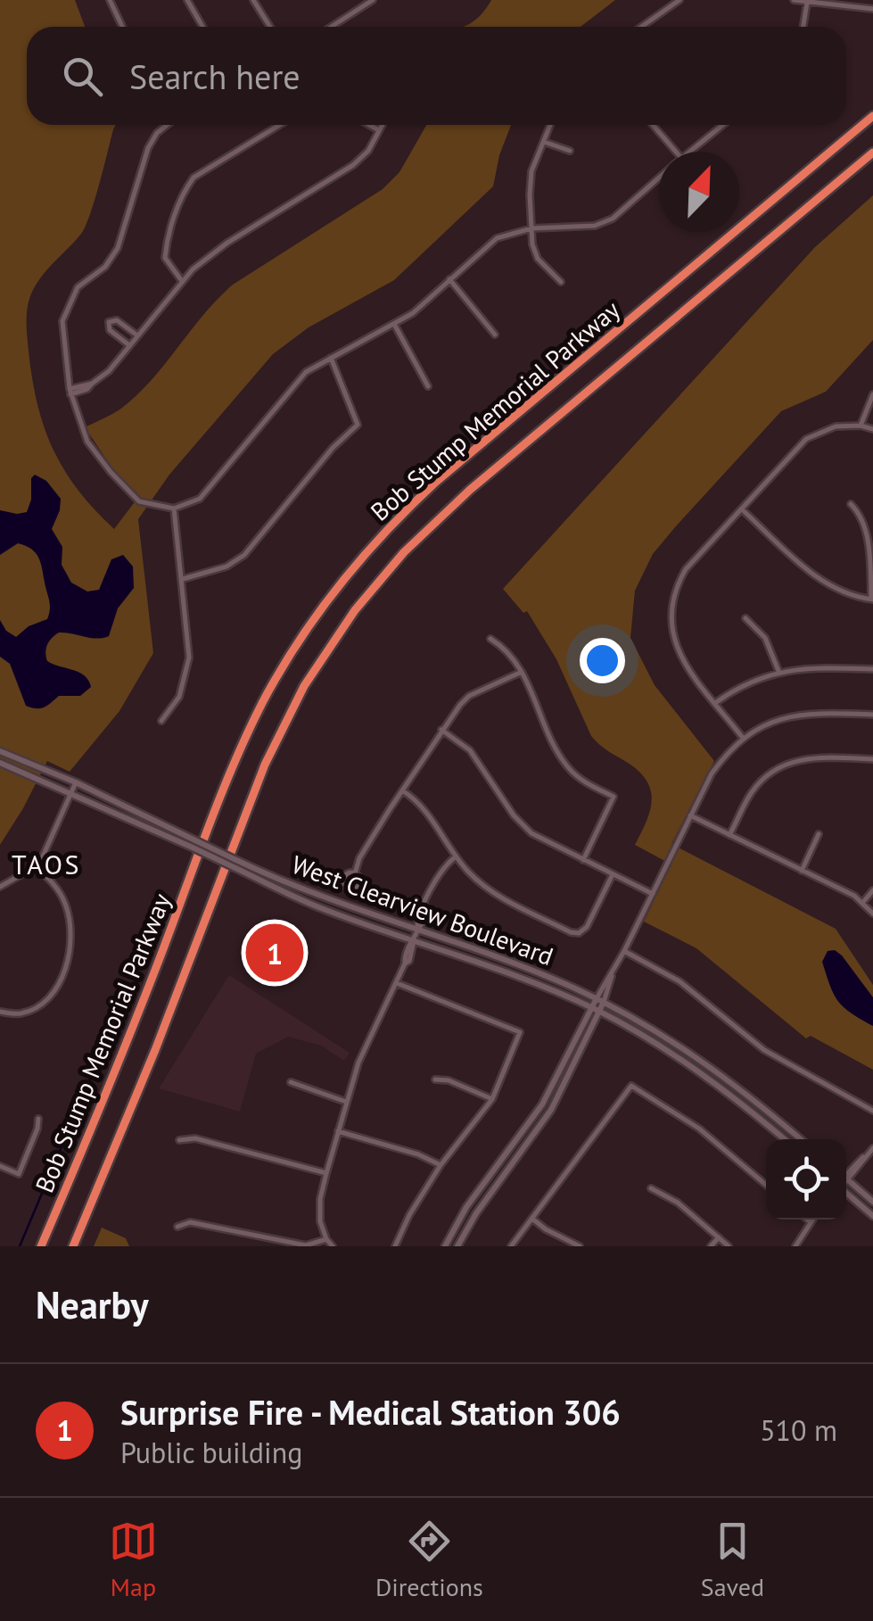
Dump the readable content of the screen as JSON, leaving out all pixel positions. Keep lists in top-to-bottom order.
{
  "streets": {
    "highway": ["Bob Stump Memorial Parkway"],
    "street": ["West Clearview Boulevard"]
  },
  "districts": ["TAOS"],
  "north": "top right",
  "page": {
    "search": "Search here",
    "pins": "1",
    "heading": "Nearby",
    "list": [
      {
        "mark": "1",
        "name": "Surprise Fire - Medical Station 306",
        "note": "Public building",
        "value": "510 m"
      }
    ],
    "nav": ["Map", "Directions", "Saved"]
  }
}
